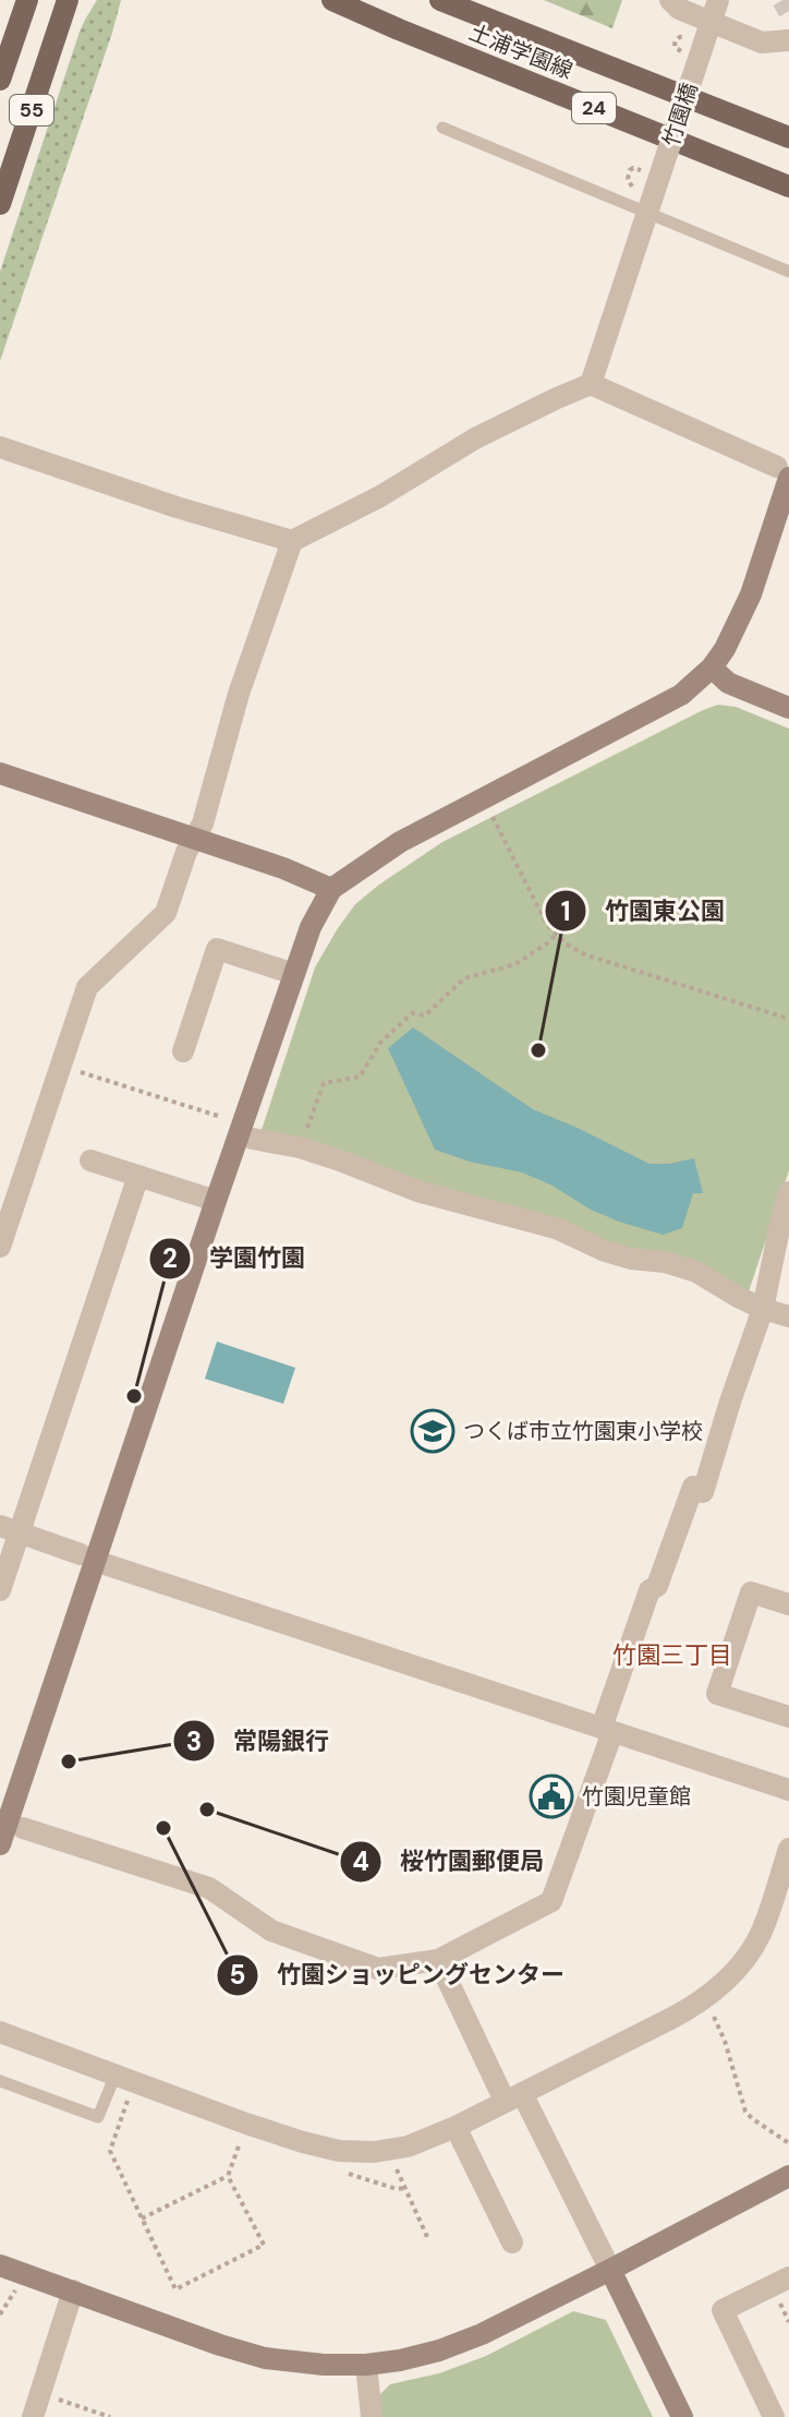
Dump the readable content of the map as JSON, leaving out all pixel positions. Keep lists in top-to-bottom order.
{
  "streets": {
    "main road": ["土浦学園線", "24", "55"],
    "street": ["竹園橋"]
  },
  "districts": ["竹園三丁目"],
  "places": {
    "other": [
      "竹園東公園",
      "学園竹園",
      "常陽銀行",
      "桜竹園郵便局",
      "竹園ショッピングセンター"
    ],
    "school or university": ["つくば市立竹園東小学校"],
    "public building": ["竹園児童館"]
  }
}
